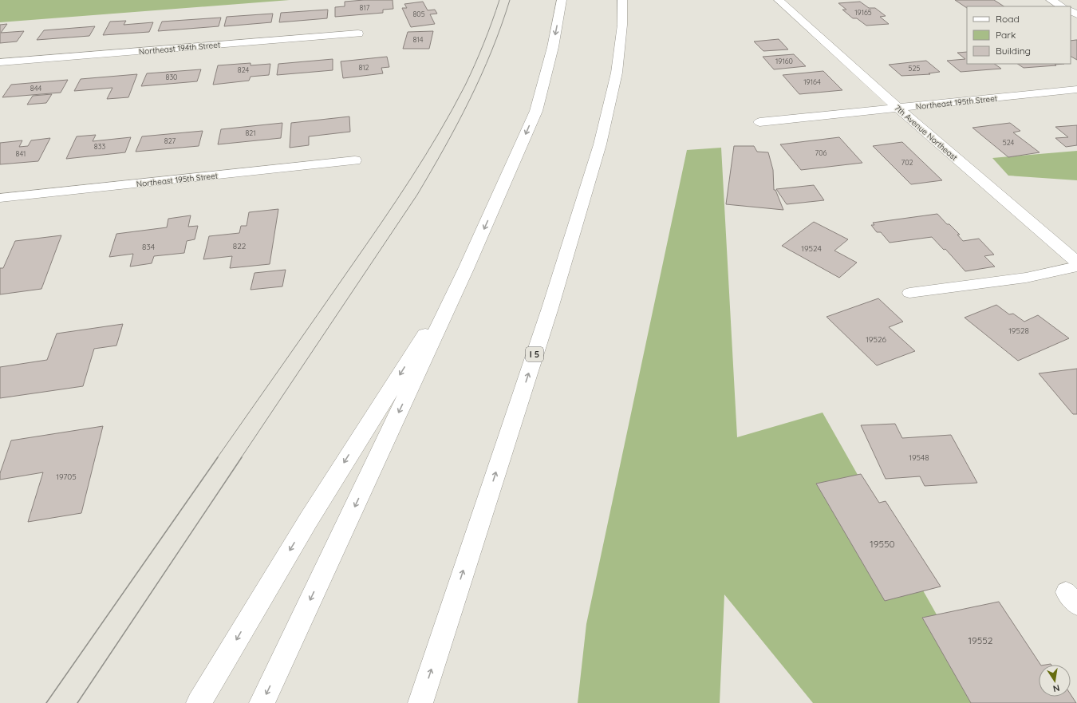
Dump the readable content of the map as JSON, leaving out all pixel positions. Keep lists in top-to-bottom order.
{
  "streets": {
    "main road": [
      "Northeast 194th Street",
      "Northeast 195th Street",
      "7th Avenue Northeast",
      "I 5"
    ]
  },
  "crossings": [
    ["Northeast 195th Street", "7th Avenue Northeast"]
  ],
  "house_numbers": [
    "817",
    "19165",
    "805",
    "814",
    "19160",
    "812",
    "525",
    "824",
    "830",
    "19164",
    "844",
    "821",
    "827",
    "524",
    "833",
    "706",
    "841",
    "702",
    "822",
    "834",
    "19524",
    "19528",
    "19526",
    "19548",
    "19705",
    "19550",
    "19552"
  ],
  "legend": ["Road", "Park", "Building"],
  "north": "bottom"
}
